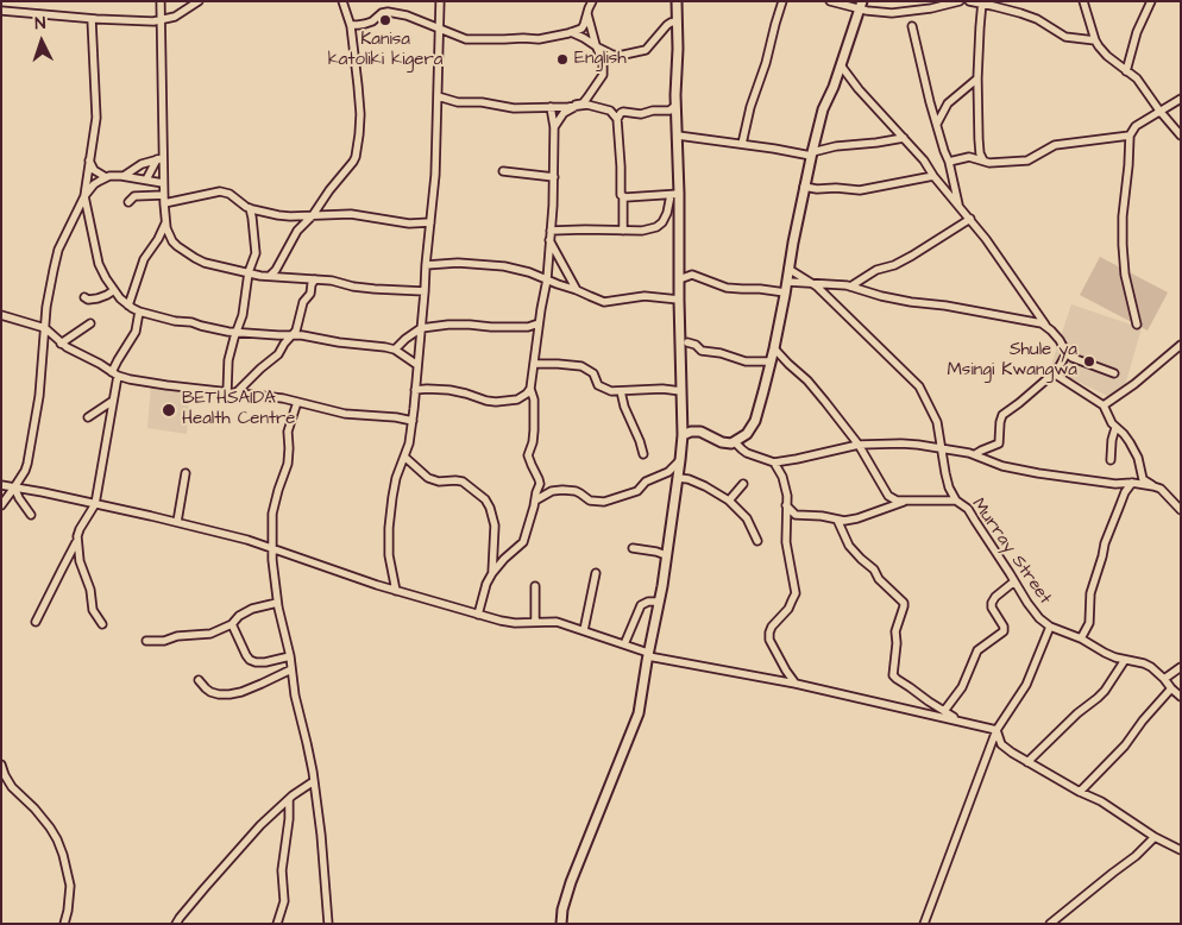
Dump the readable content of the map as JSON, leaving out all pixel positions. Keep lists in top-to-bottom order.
{
  "streets": {
    "street": ["Murray Street"]
  },
  "places": [
    "Kanisa katoliki kigera",
    "English",
    "Shule ya Msingi Kwangwa",
    "BETHSAIDA Health Centre"
  ],
  "north": "top"
}
